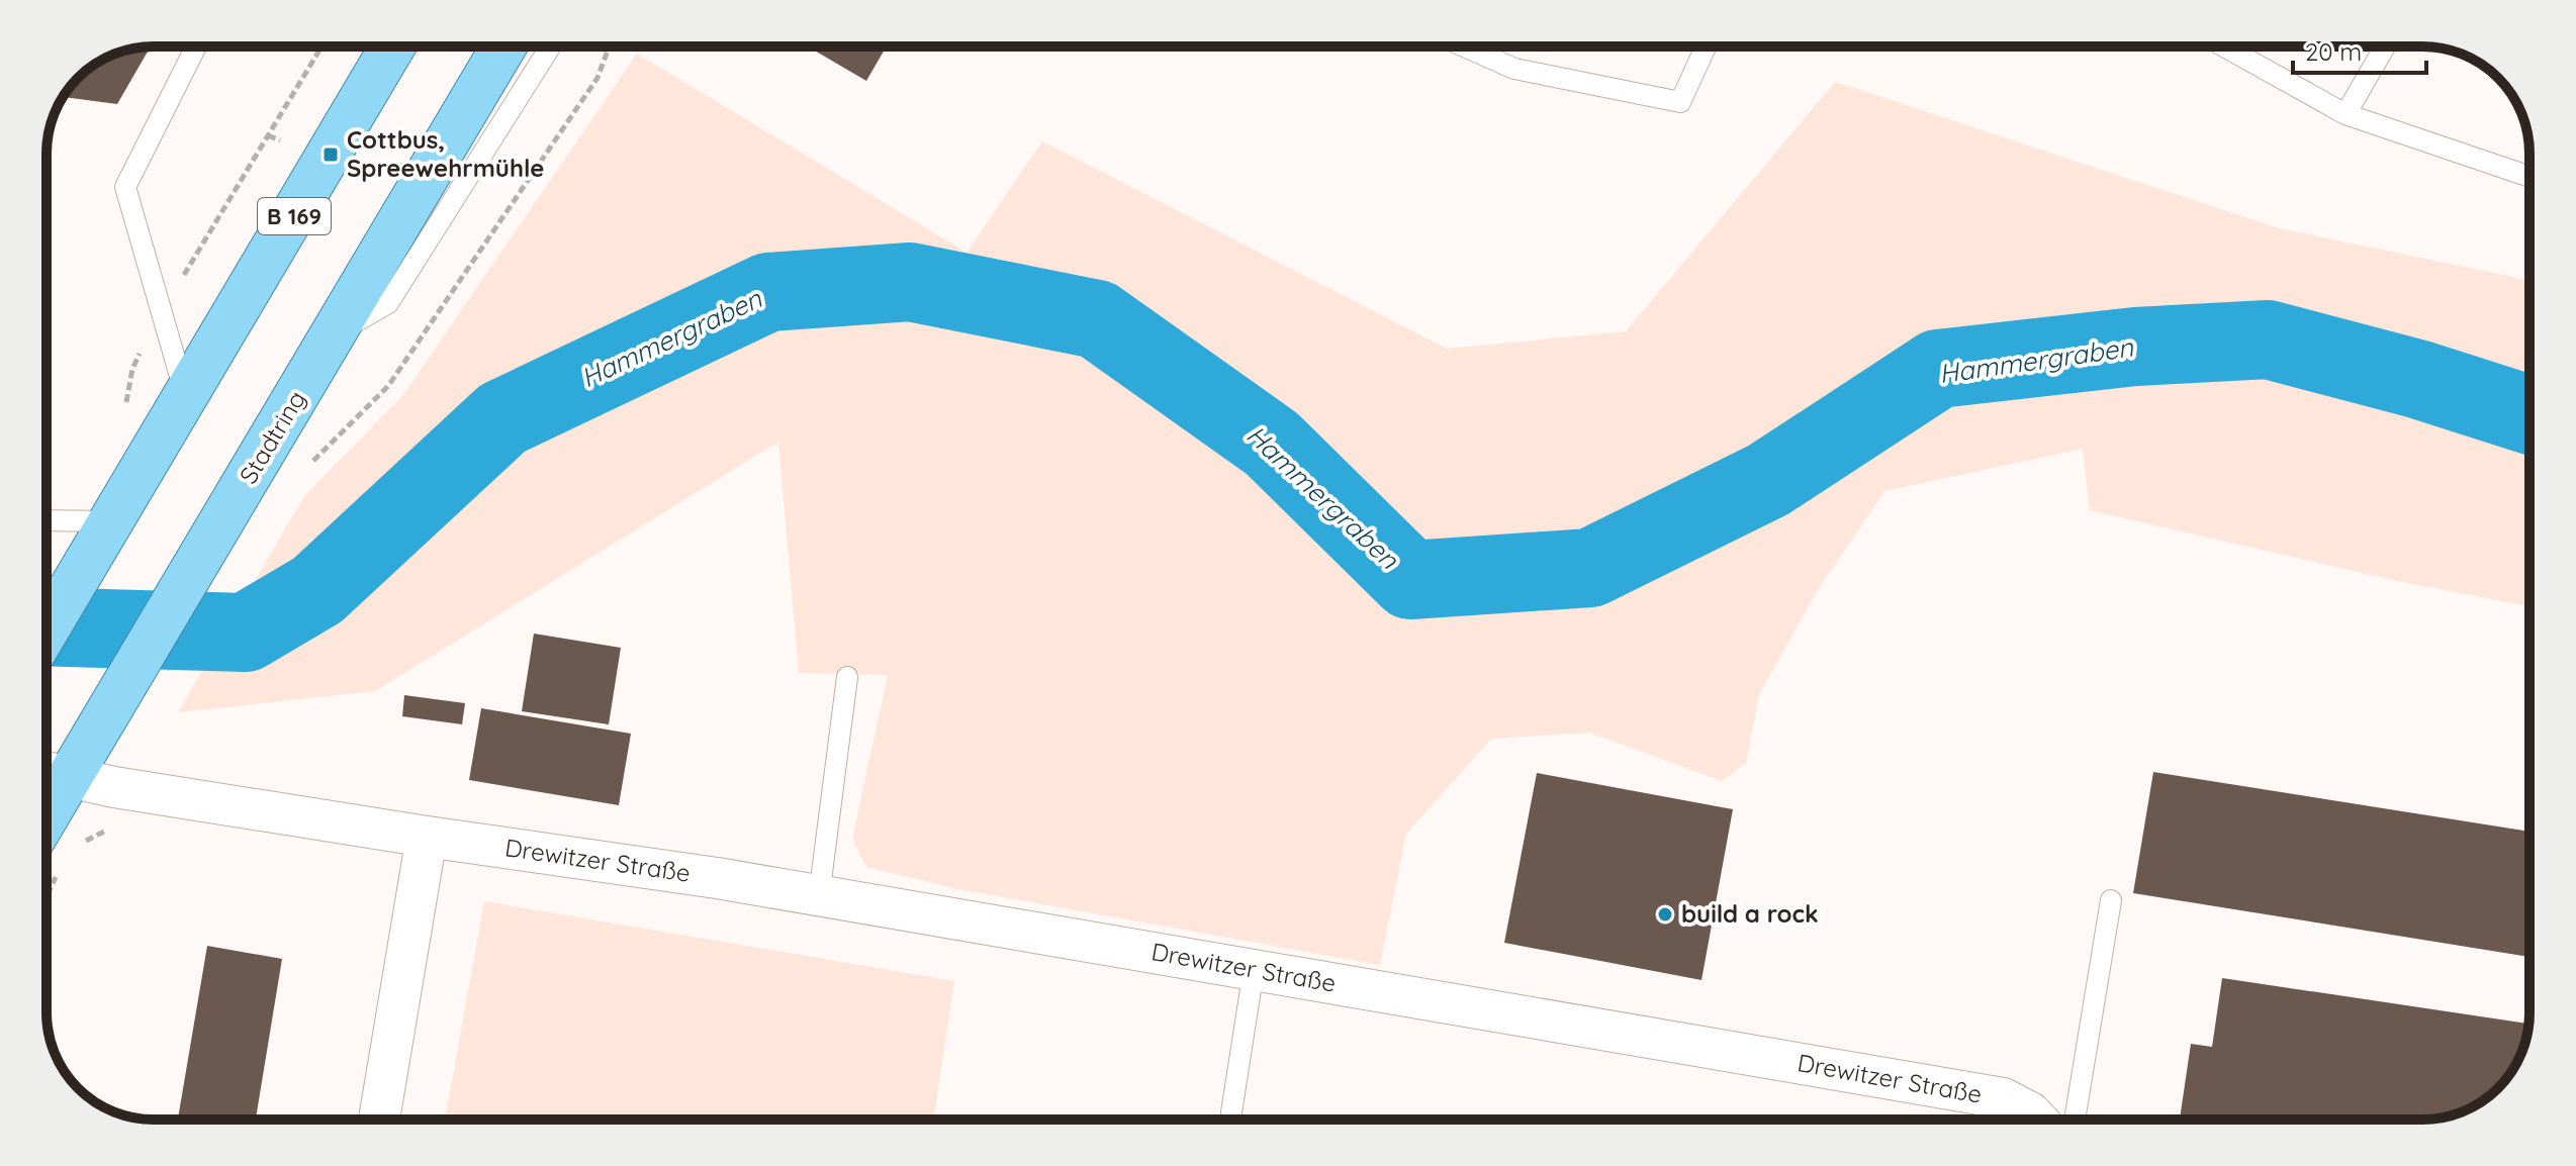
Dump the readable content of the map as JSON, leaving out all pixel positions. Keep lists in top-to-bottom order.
{
  "streets": {
    "main road": ["B 169", "Stadtring"],
    "street": ["Drewitzer Straße"]
  },
  "crossings": [
    ["Stadtring", "Drewitzer Straße"]
  ],
  "water": ["Hammergraben"],
  "places": {
    "transit": ["Cottbus, Spreewehrmühle"],
    "other": ["build a rock"]
  },
  "scale_bar": "20 m"
}
